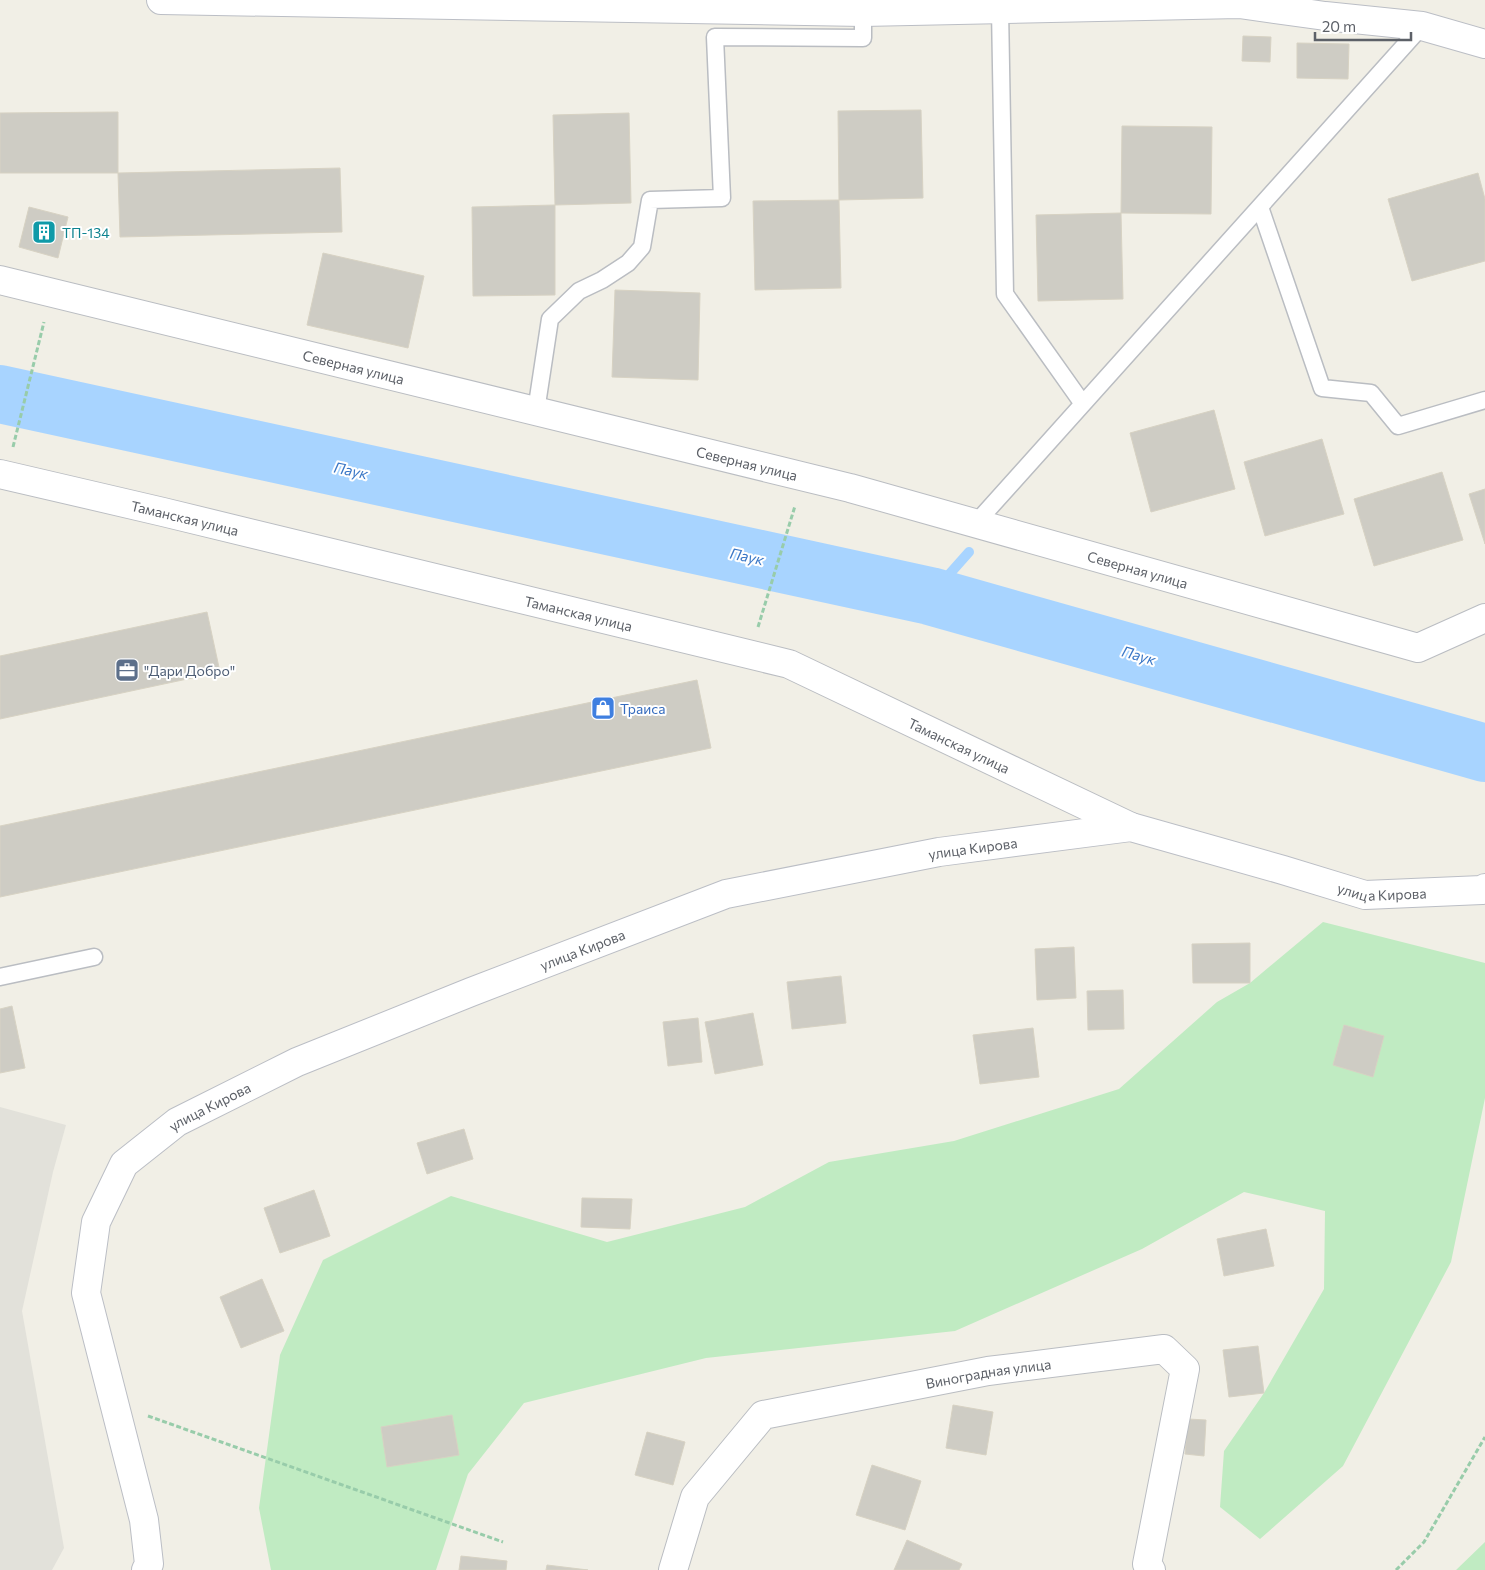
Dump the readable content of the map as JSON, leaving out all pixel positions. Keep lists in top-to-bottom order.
{
  "streets": {
    "street": [
      "Северная улица",
      "Таманская улица",
      "улица Кирова",
      "Виноградная улица"
    ]
  },
  "crossings": [
    ["Таманская улица", "улица Кирова"]
  ],
  "water": ["Паук"],
  "places": {
    "building": ["ТП-134"],
    "office": ["\"Дари Добро\""],
    "shop": ["Траиса"]
  },
  "scale_bar": "20 m"
}
